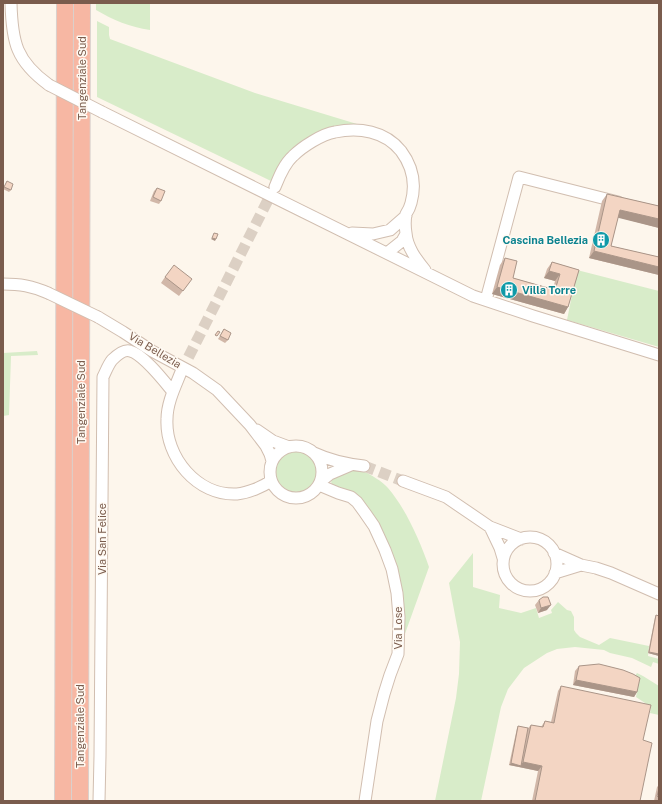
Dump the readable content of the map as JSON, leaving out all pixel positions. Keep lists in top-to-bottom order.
{
  "streets": {
    "highway": ["Tangenziale Sud"],
    "street": ["Via Bellezia", "Via San Felice", "Via Lose"]
  },
  "crossings": [
    ["Via Bellezia", "Via Lose"]
  ],
  "places": {
    "building": ["Cascina Bellezia", "Villa Torre"]
  }
}
